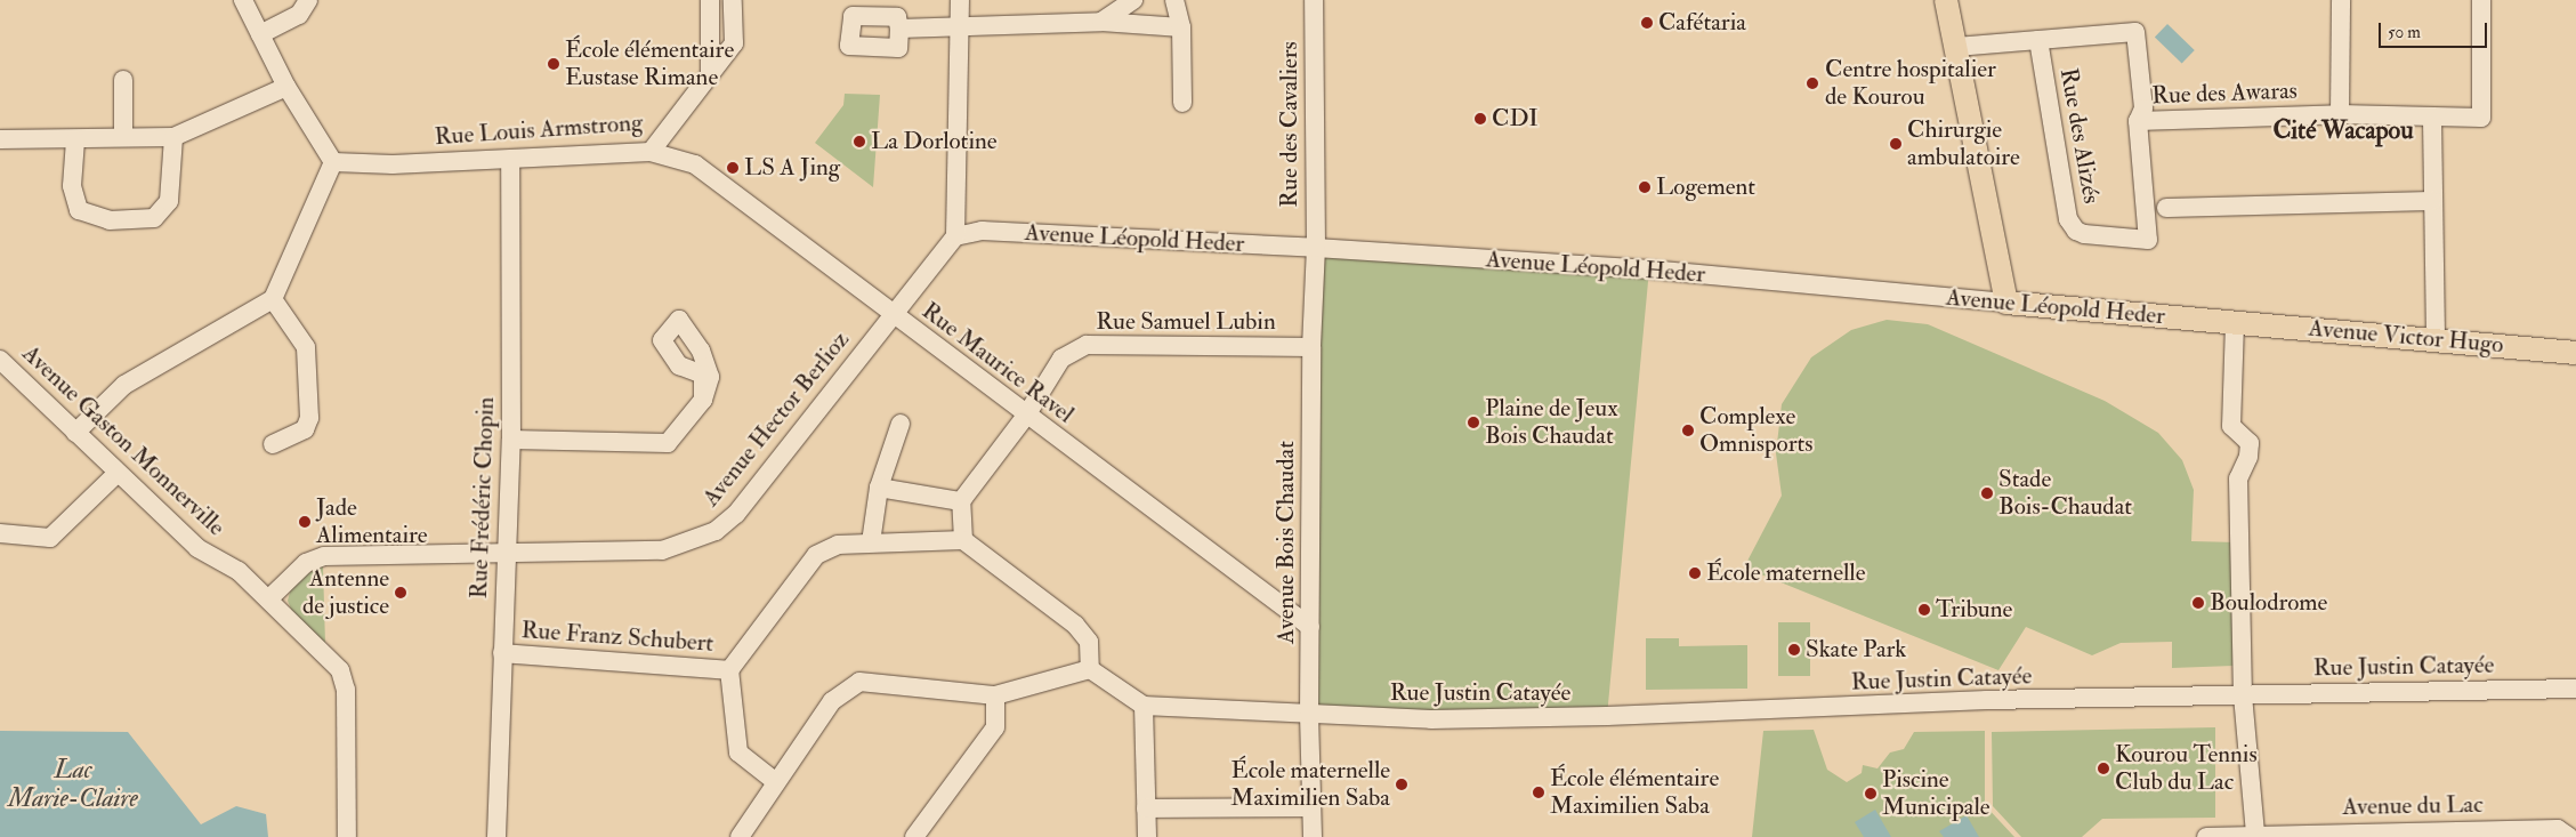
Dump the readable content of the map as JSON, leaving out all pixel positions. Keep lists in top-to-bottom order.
{
  "streets": {
    "main road": ["Avenue Léopold Heder", "Avenue Victor Hugo"],
    "street": [
      "Rue des Awaras",
      "Rue des Cavaliers",
      "Rue Louis Armstrong",
      "Rue des Alizés",
      "Rue Samuel Lubin",
      "Rue Maurice Ravel",
      "Avenue Hector Berlioz",
      "Avenue Gaston Monnerville",
      "Rue Frédéric Chopin",
      "Avenue Bois Chaudat",
      "Rue Franz Schubert",
      "Rue Justin Catayée",
      "Avenue du Lac"
    ]
  },
  "crossings": [
    ["Rue des Awaras", "Rue des Alizés"],
    ["Rue des Cavaliers", "Avenue Léopold Heder"],
    ["Rue des Cavaliers", "Avenue Bois Chaudat"],
    ["Rue Louis Armstrong", "Rue Maurice Ravel"],
    ["Rue Louis Armstrong", "Rue Frédéric Chopin"],
    ["Avenue Léopold Heder", "Avenue Victor Hugo"],
    ["Avenue Léopold Heder", "Avenue Hector Berlioz"],
    ["Avenue Léopold Heder", "Avenue Bois Chaudat"],
    ["Rue Samuel Lubin", "Rue Maurice Ravel"],
    ["Rue Samuel Lubin", "Avenue Bois Chaudat"],
    ["Rue Maurice Ravel", "Avenue Hector Berlioz"],
    ["Rue Maurice Ravel", "Avenue Bois Chaudat"],
    ["Avenue Hector Berlioz", "Avenue Gaston Monnerville"],
    ["Avenue Hector Berlioz", "Rue Frédéric Chopin"],
    ["Rue Frédéric Chopin", "Rue Franz Schubert"],
    ["Avenue Bois Chaudat", "Rue Justin Catayée"]
  ],
  "districts": ["Cité Wacapou"],
  "water": ["Lac Marie-Claire"],
  "places": [
    "Cafétaria",
    "École élémentaire Eustase Rimane",
    "Centre hospitalier de Kourou",
    "CDI",
    "La Dorlotine",
    "Chirurgie ambulatoire",
    "LS A Jing",
    "Logement",
    "Plaine de Jeux Bois Chaudat",
    "Complexe Omnisports",
    "Stade Bois-Chaudat",
    "Jade Alimentaire",
    "École maternelle",
    "Antenne de justice",
    "Boulodrome",
    "Tribune",
    "Skate Park",
    "Kourou Tennis Club du Lac",
    "École maternelle Maximilien Saba",
    "École élémentaire Maximilien Saba",
    "Piscine Municipale"
  ],
  "scale_bar": "50 m"
}
